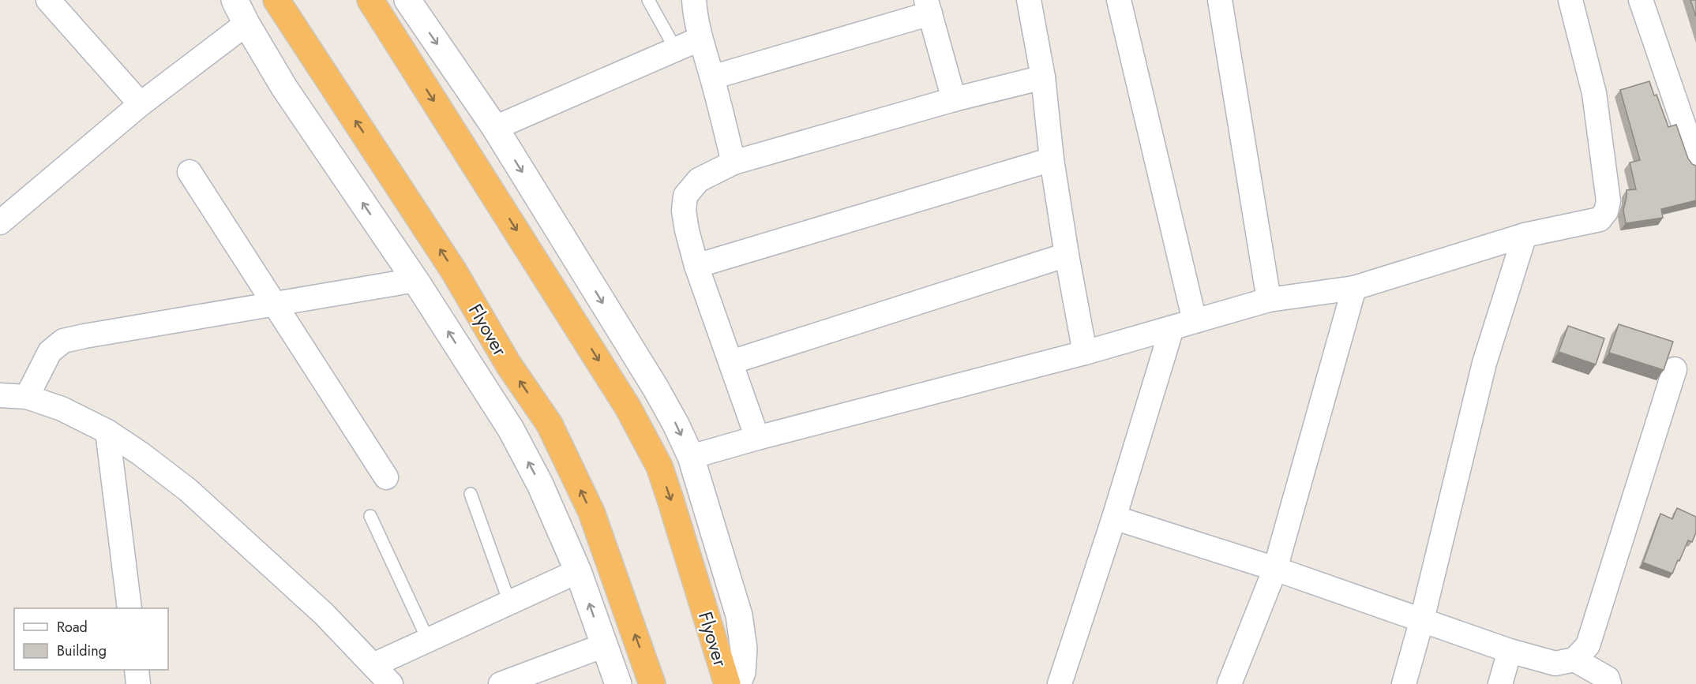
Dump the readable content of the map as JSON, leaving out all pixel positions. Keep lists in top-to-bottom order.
{
  "streets": {
    "highway": ["Flyover"]
  },
  "legend": ["Road", "Building"]
}
